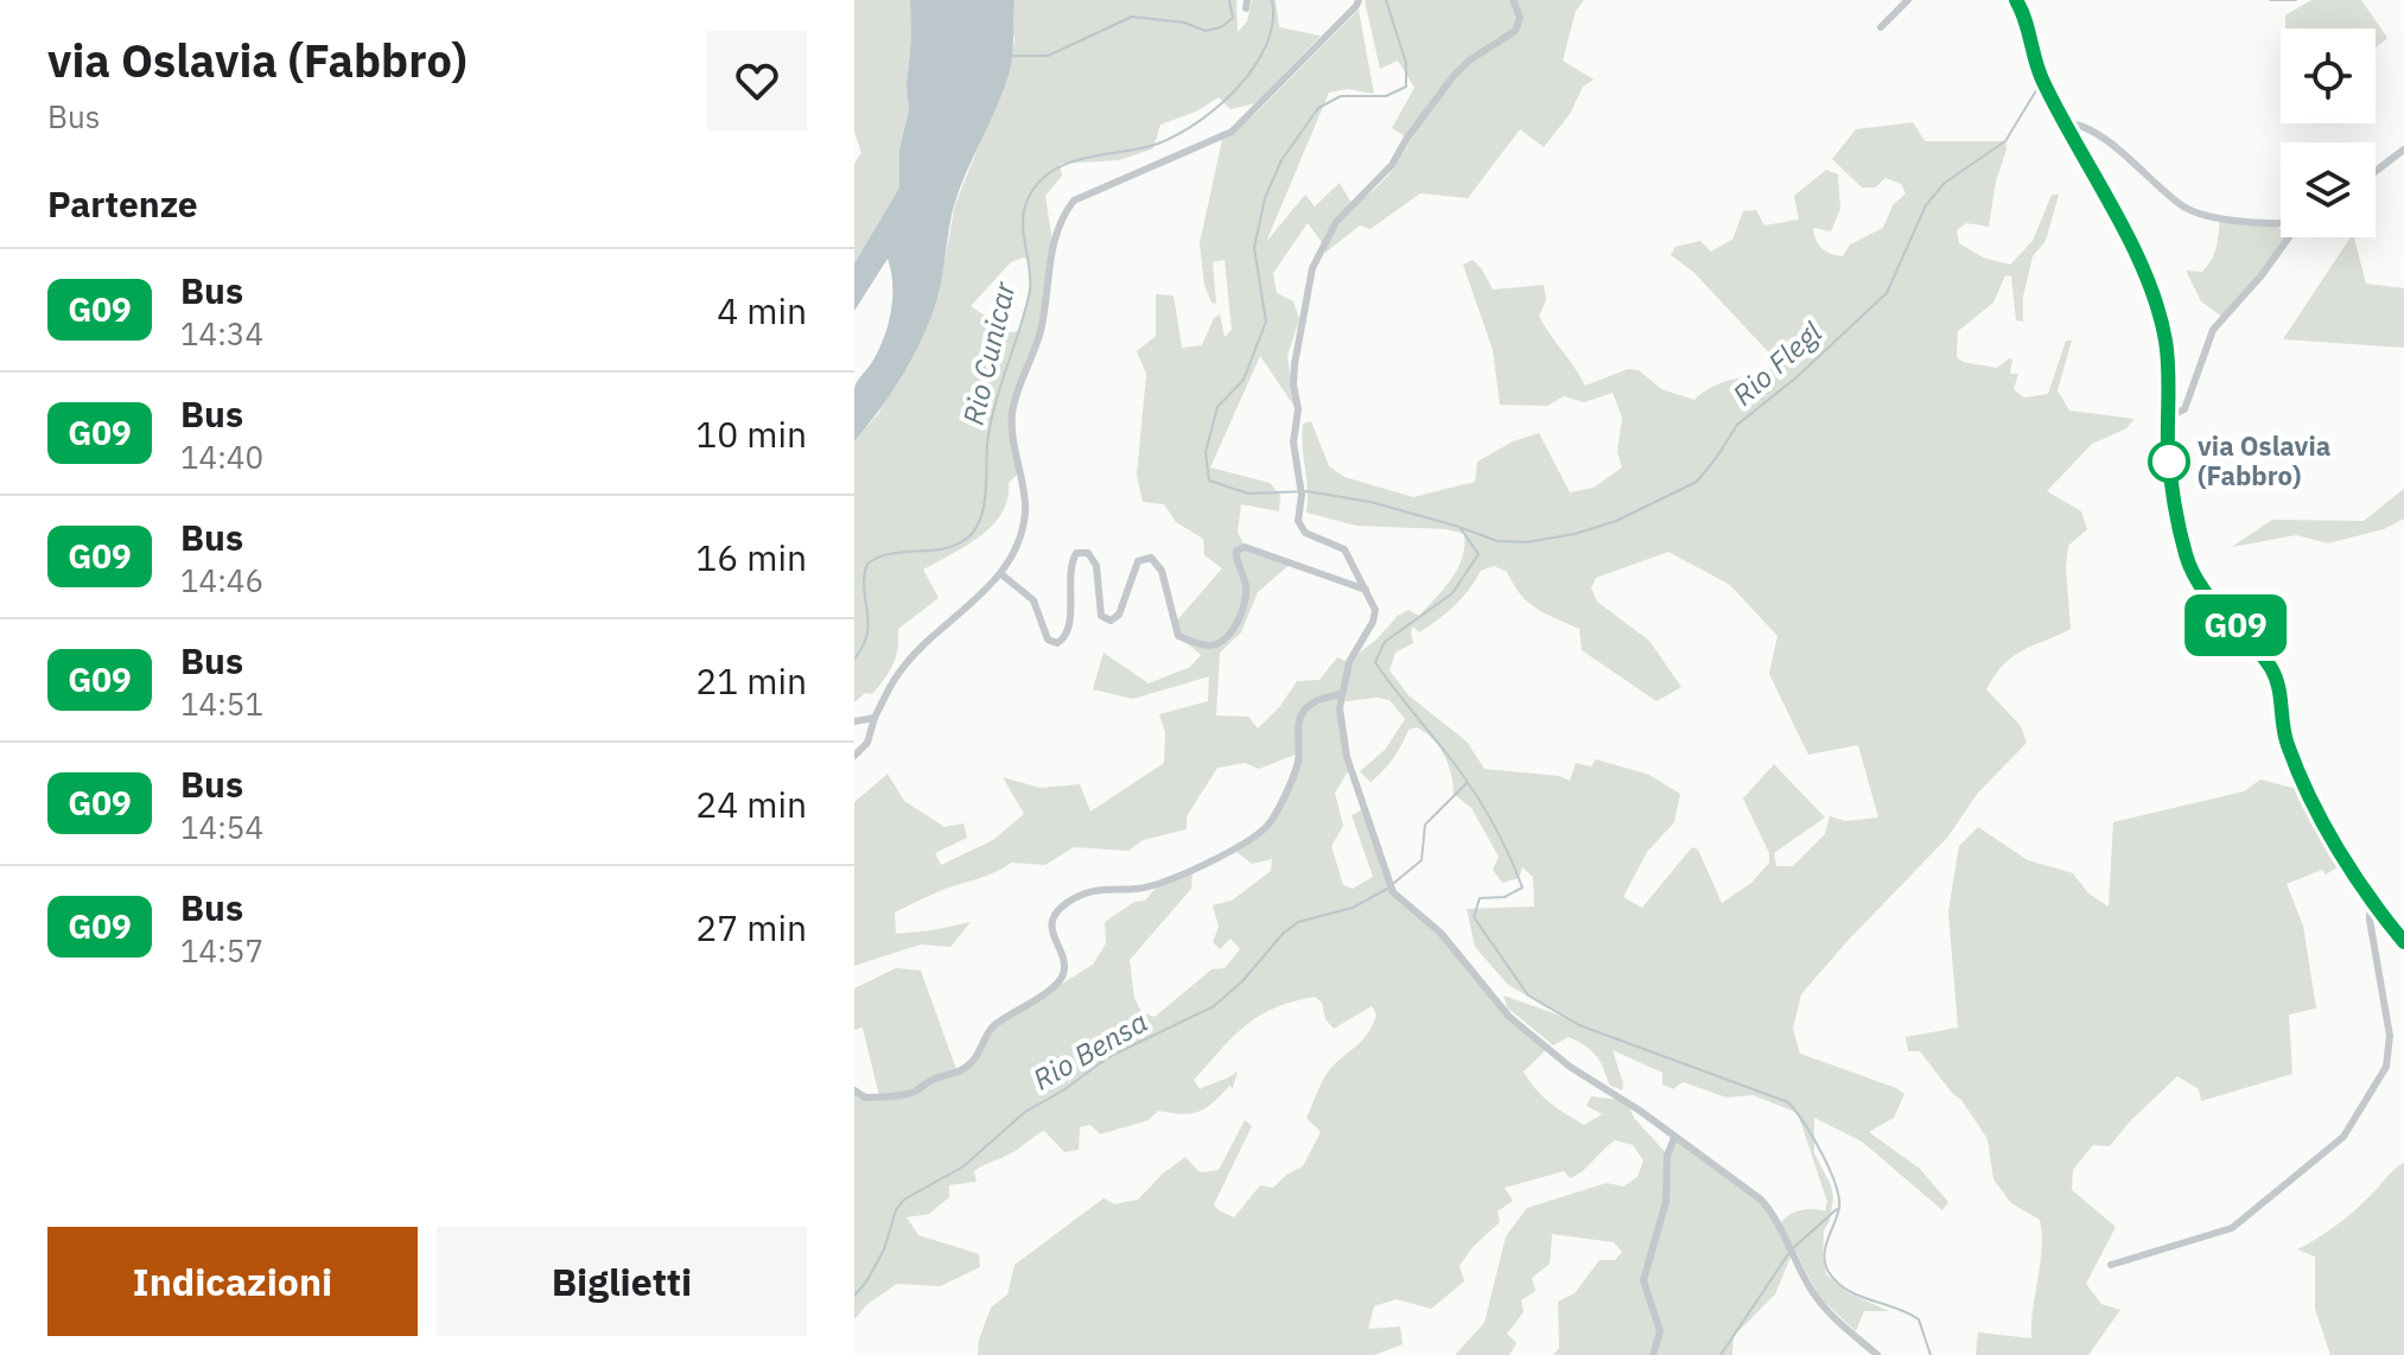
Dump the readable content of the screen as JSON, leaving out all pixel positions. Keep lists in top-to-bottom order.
{
  "water": ["Rio Cunicar", "Rio Flegl", "Rio Bensa"],
  "places": ["via Oslavia (Fabbro)"],
  "lines": ["bus line G09"],
  "page": {
    "heading": [
      ["via Oslavia (Fabbro)", "Bus"],
      "Partenze"
    ],
    "on_map": "G09",
    "list": [
      {
        "mark": "G09",
        "name": "Bus",
        "note": "14:34",
        "value": "4 min"
      },
      {
        "mark": "G09",
        "name": "Bus",
        "note": "14:40",
        "value": "10 min"
      },
      {
        "mark": "G09",
        "name": "Bus",
        "note": "14:46",
        "value": "16 min"
      },
      {
        "mark": "G09",
        "name": "Bus",
        "note": "14:51",
        "value": "21 min"
      },
      {
        "mark": "G09",
        "name": "Bus",
        "note": "14:54",
        "value": "24 min"
      },
      {
        "mark": "G09",
        "name": "Bus",
        "note": "14:57",
        "value": "27 min"
      }
    ],
    "buttons": ["Indicazioni", "Biglietti"]
  }
}
